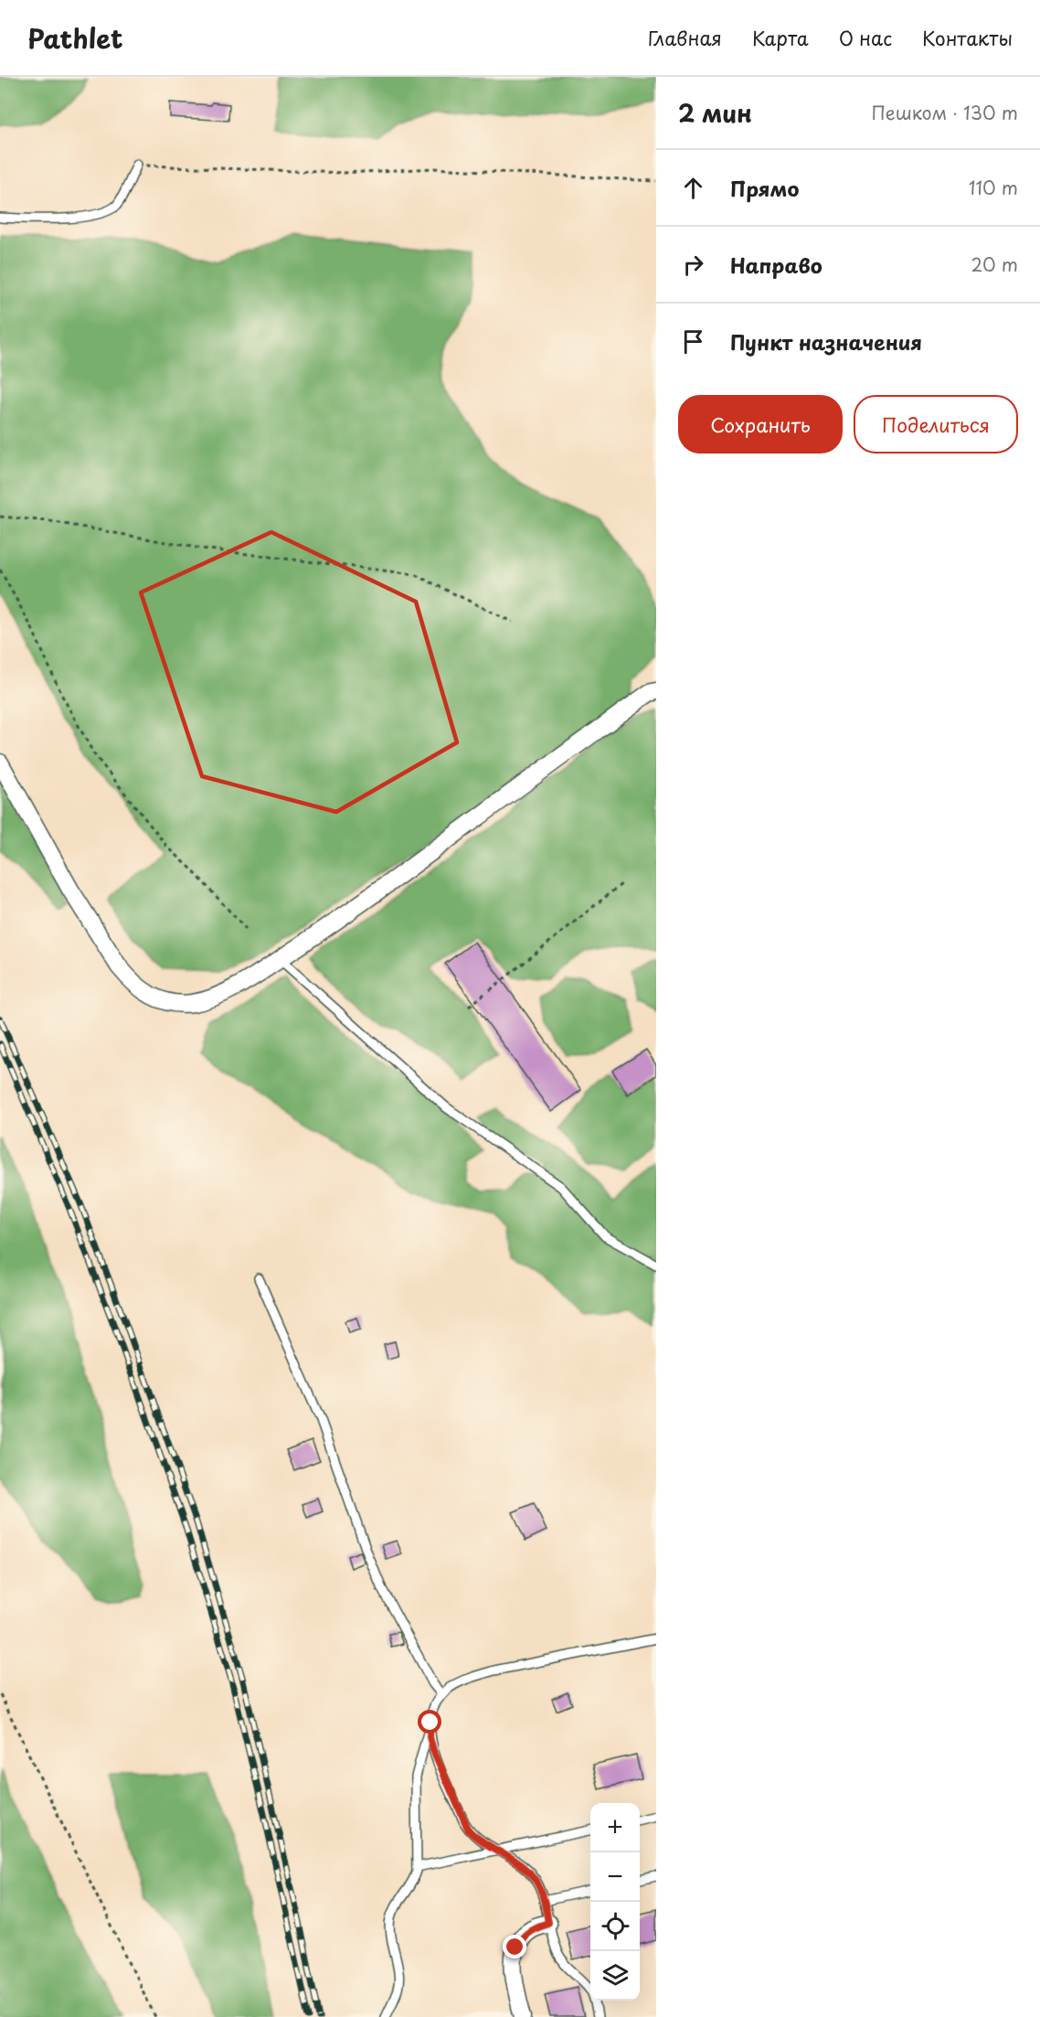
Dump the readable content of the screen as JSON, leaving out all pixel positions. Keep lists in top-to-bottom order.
{
  "page": {
    "header": "Pathlet",
    "nav": [
      "Главная",
      "Карта",
      "О нас",
      "Контакты"
    ],
    "heading": ["2 мин", "Пешком · 130 m"],
    "list": [
      ["Прямо", "110 m"],
      ["Направо", "20 m"],
      "Пункт назначения"
    ],
    "buttons": ["Сохранить", "Поделиться"],
    "map_buttons": ["+", "−"]
  }
}
